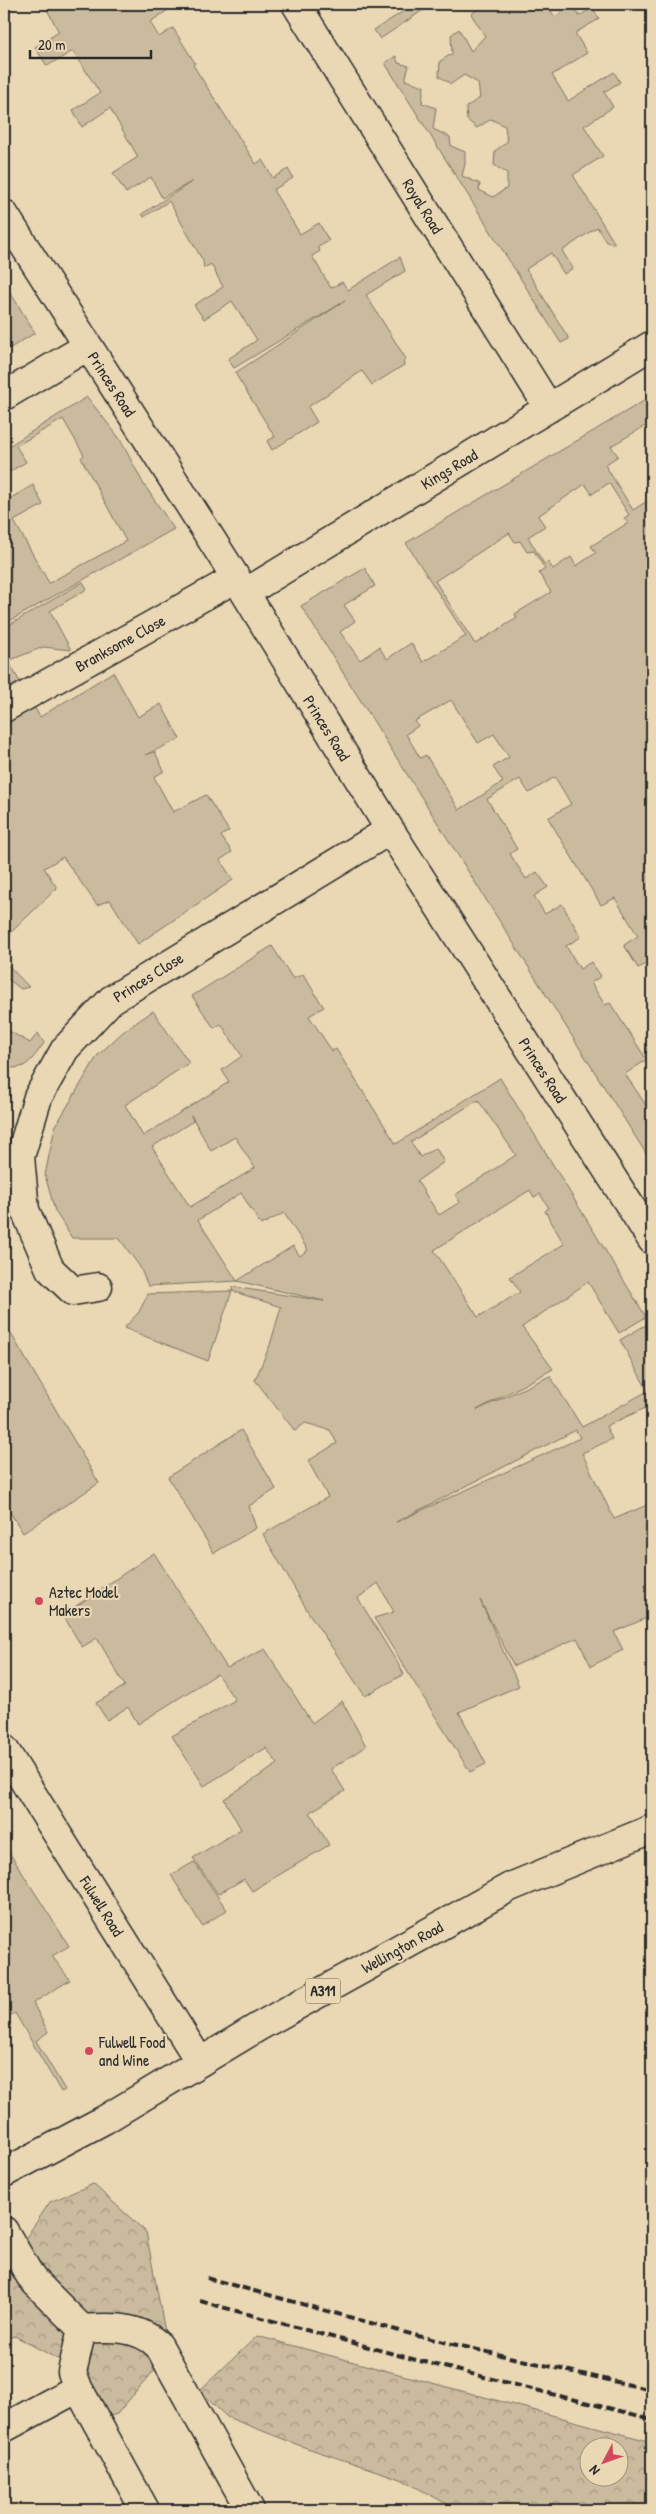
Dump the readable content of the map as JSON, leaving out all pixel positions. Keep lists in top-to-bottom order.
{
  "streets": {
    "street": [
      "Royal Road",
      "Princes Road",
      "Kings Road",
      "Branksome Close",
      "Princes Close",
      "Fulwell Road",
      "Wellington Road",
      "A311"
    ]
  },
  "crossings": [
    ["Royal Road", "Kings Road"],
    ["Princes Road", "Kings Road"],
    ["Princes Road", "Branksome Close"],
    ["Princes Road", "Princes Close"],
    ["Kings Road", "Branksome Close"],
    ["Fulwell Road", "Wellington Road"]
  ],
  "places": ["Aztec Model Makers", "Fulwell Food and Wine"],
  "scale_bar": "20 m",
  "north": "bottom left"
}
